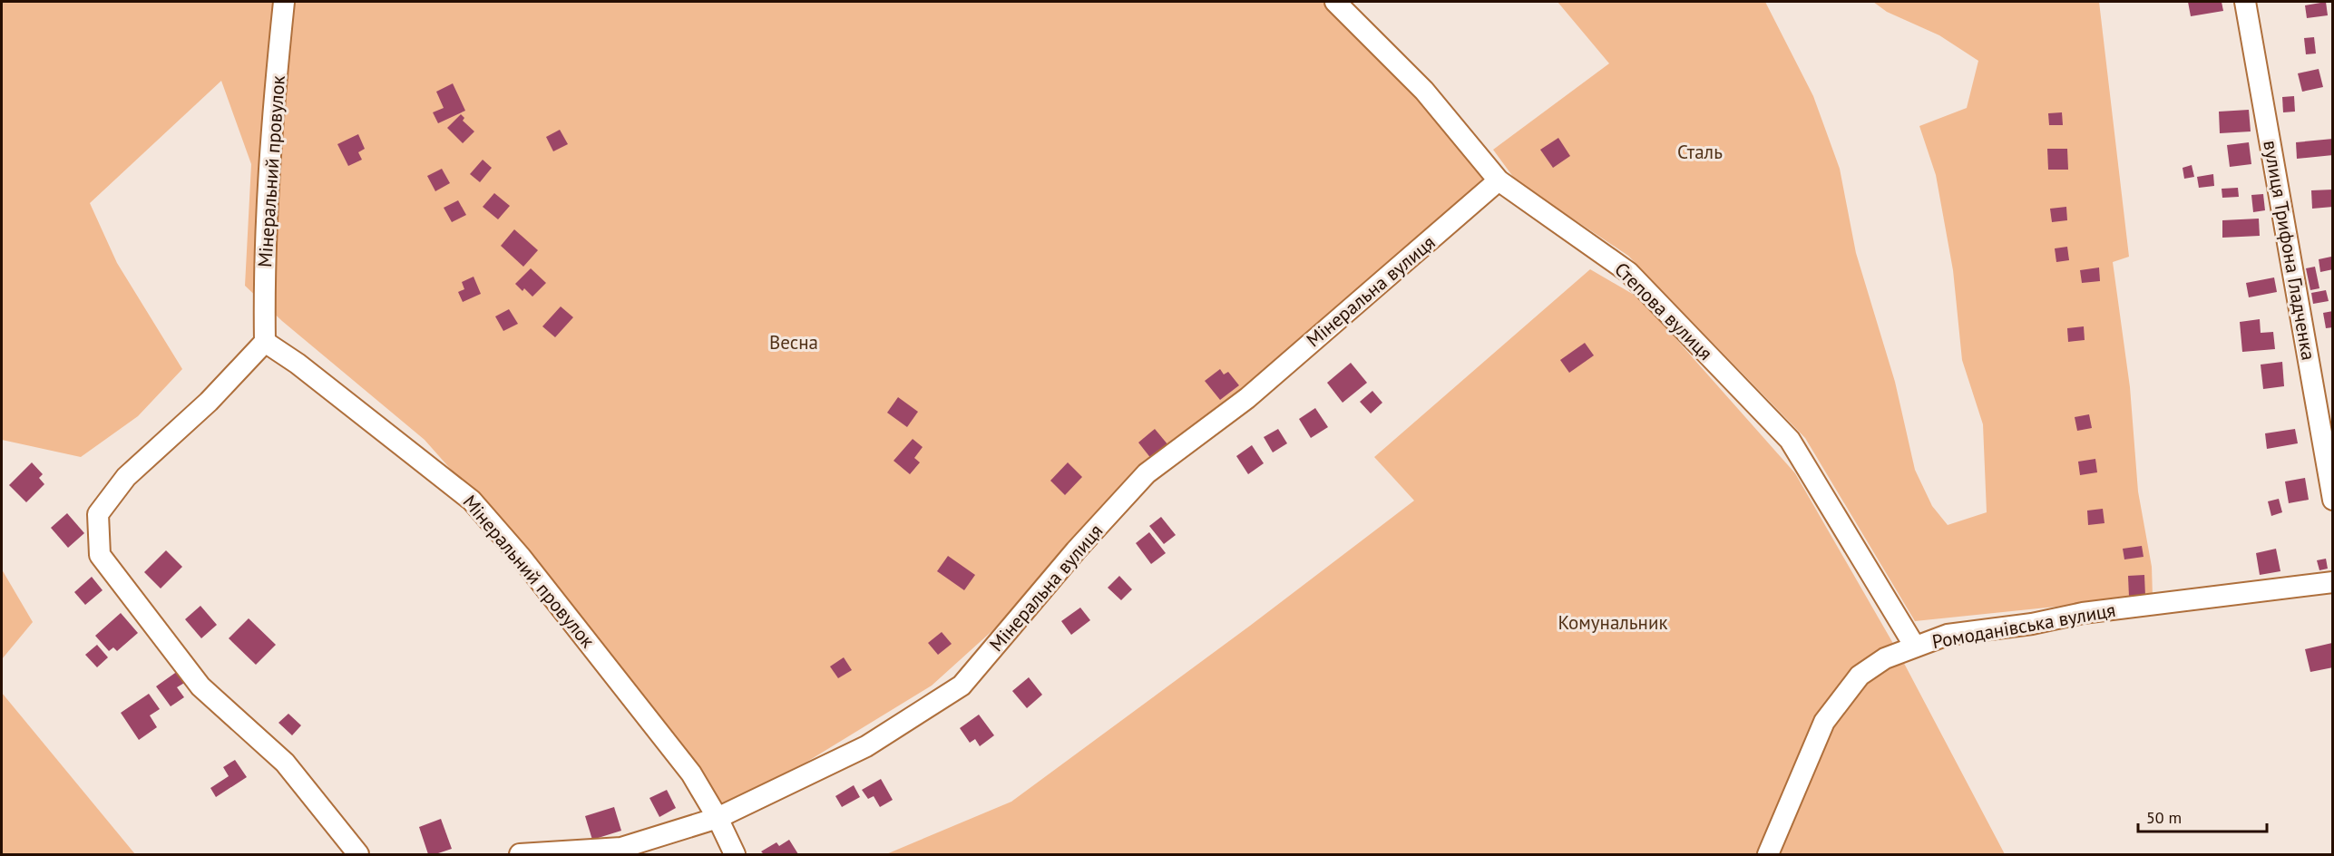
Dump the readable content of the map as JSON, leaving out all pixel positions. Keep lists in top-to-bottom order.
{
  "streets": {
    "street": [
      "Мінеральний провулок",
      "вулиця Трифона Гладченка",
      "Мінеральна вулиця",
      "Степова вулиця",
      "Ромоданівська вулиця"
    ]
  },
  "crossings": [
    ["Мінеральний провулок", "Мінеральна вулиця"],
    ["Мінеральна вулиця", "Степова вулиця"],
    ["Степова вулиця", "Ромоданівська вулиця"]
  ],
  "parks": ["Сталь", "Весна", "Комунальник"],
  "scale_bar": "50 m"
}
